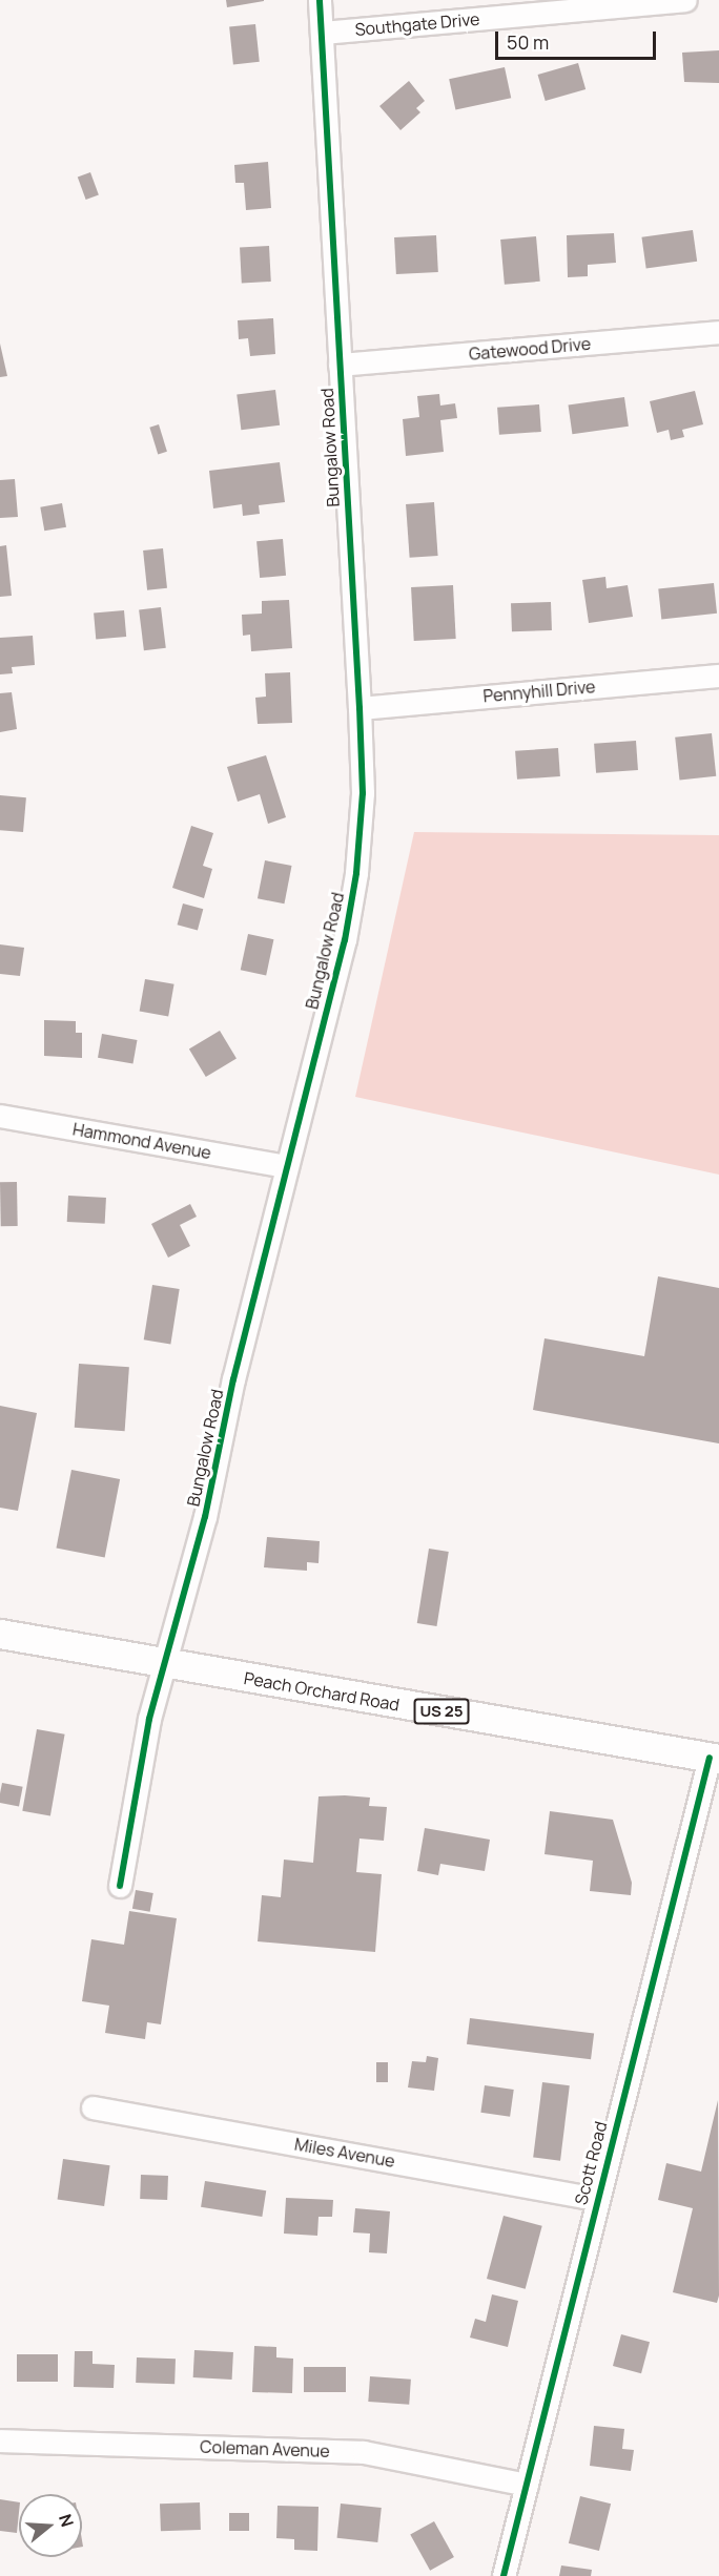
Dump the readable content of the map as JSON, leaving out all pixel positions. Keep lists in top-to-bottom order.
{
  "streets": {
    "main road": ["Peach Orchard Road", "US 25"],
    "street": [
      "Southgate Drive",
      "Gatewood Drive",
      "Bungalow Road",
      "Pennyhill Drive",
      "Hammond Avenue",
      "Miles Avenue",
      "Scott Road",
      "Coleman Avenue"
    ]
  },
  "crossings": [
    ["Southgate Drive", "Bungalow Road"],
    ["Gatewood Drive", "Bungalow Road"],
    ["Bungalow Road", "Pennyhill Drive"],
    ["Bungalow Road", "Hammond Avenue"],
    ["Bungalow Road", "Peach Orchard Road"],
    ["Peach Orchard Road", "Scott Road"],
    ["Miles Avenue", "Scott Road"],
    ["Scott Road", "Coleman Avenue"]
  ],
  "scale_bar": "50 m",
  "north": "right"
}
